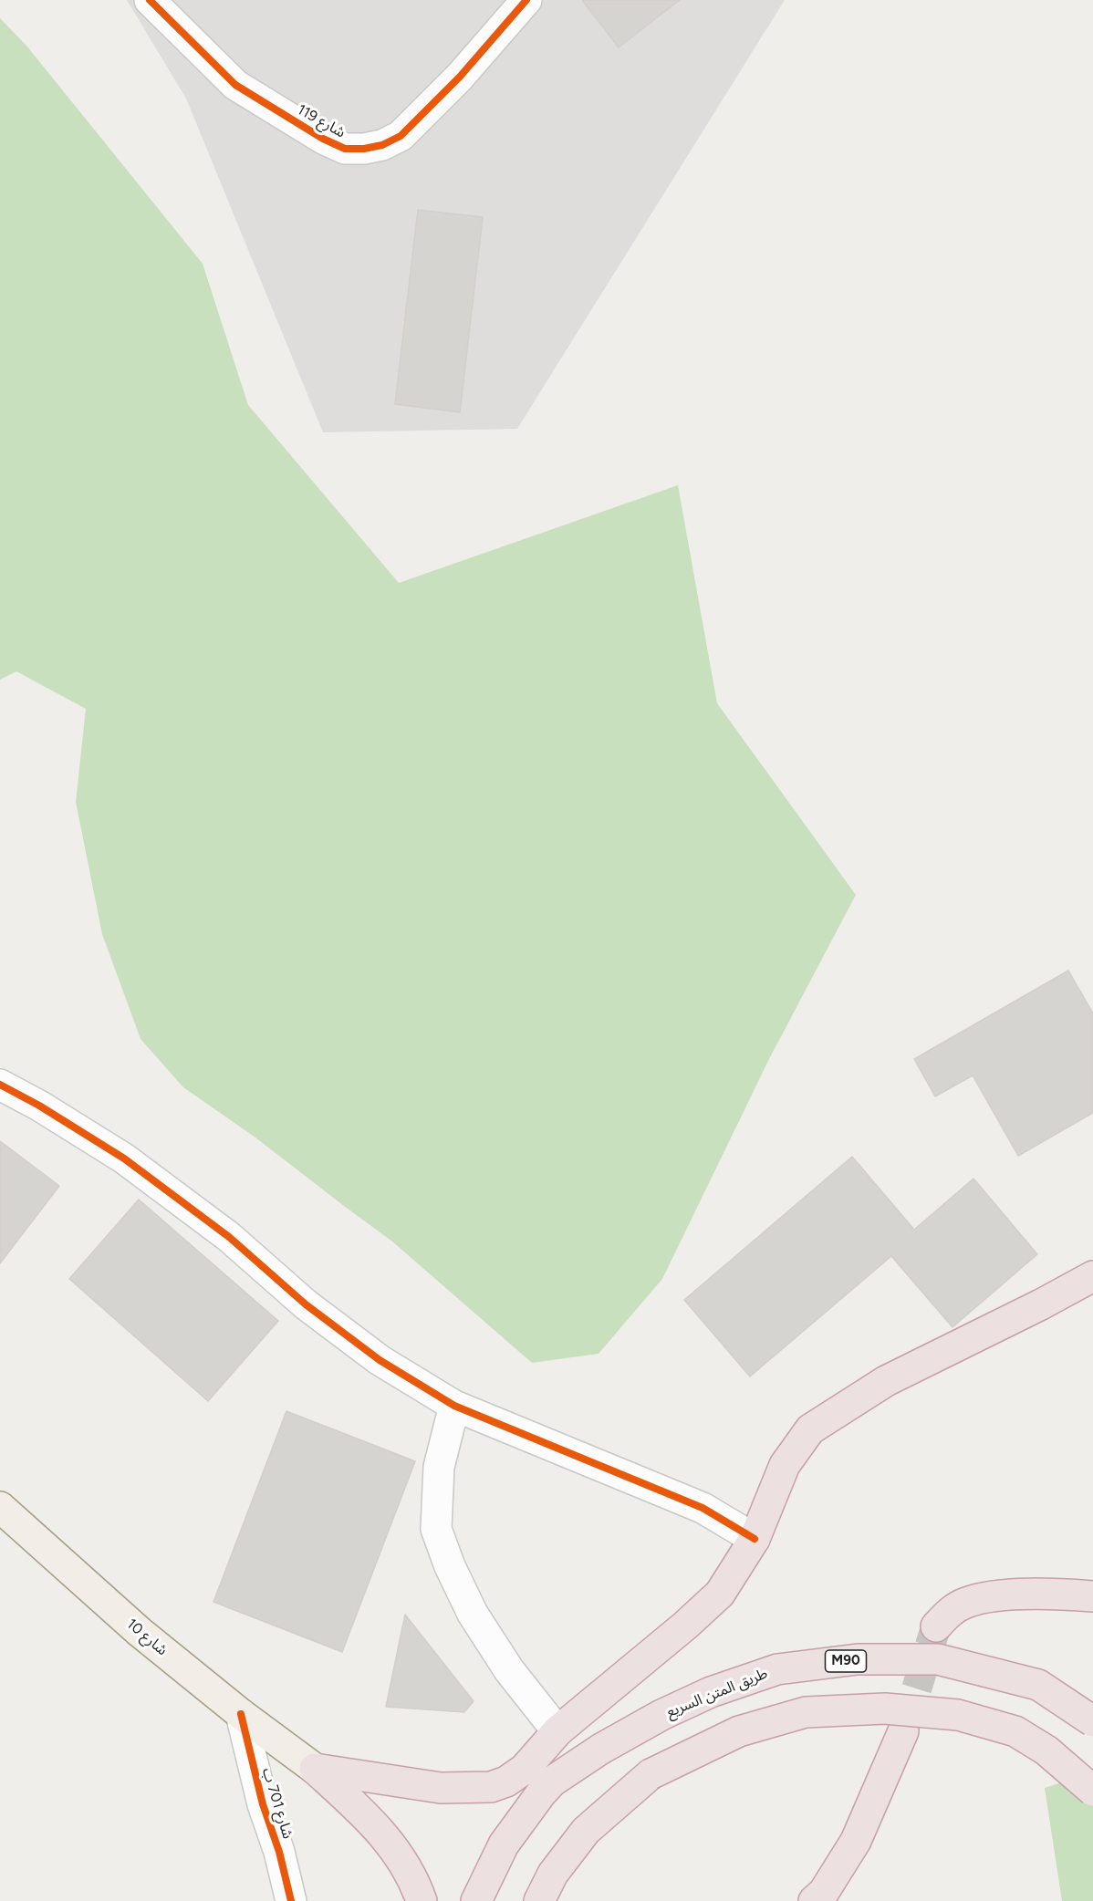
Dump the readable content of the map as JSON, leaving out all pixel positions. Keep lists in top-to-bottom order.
{
  "streets": {
    "highway": ["M90", "طريق المتن السريع"],
    "main road": ["شارع 10"],
    "street": ["شارع 119", "شارع 701 ب"]
  },
  "crossings": [
    ["شارع 10", "شارع 701 ب"]
  ]
}
